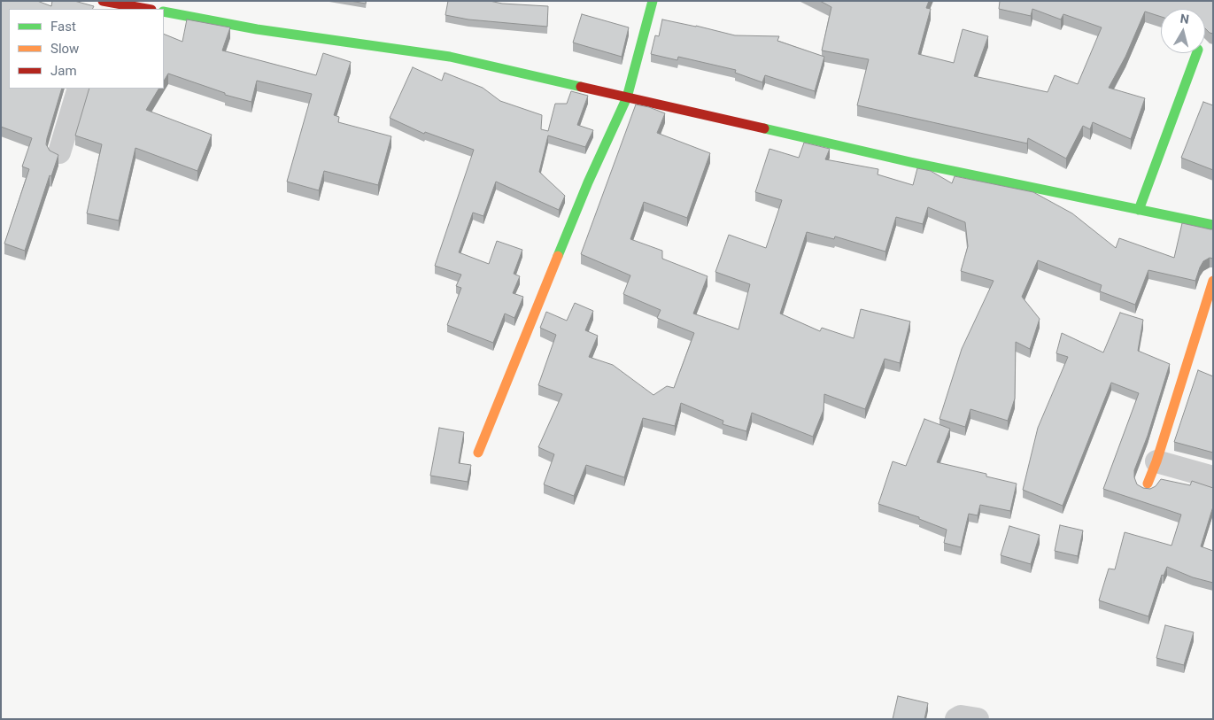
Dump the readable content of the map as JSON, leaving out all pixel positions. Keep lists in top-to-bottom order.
{
  "legend": ["Fast", "Slow", "Jam"],
  "north": "top"
}
